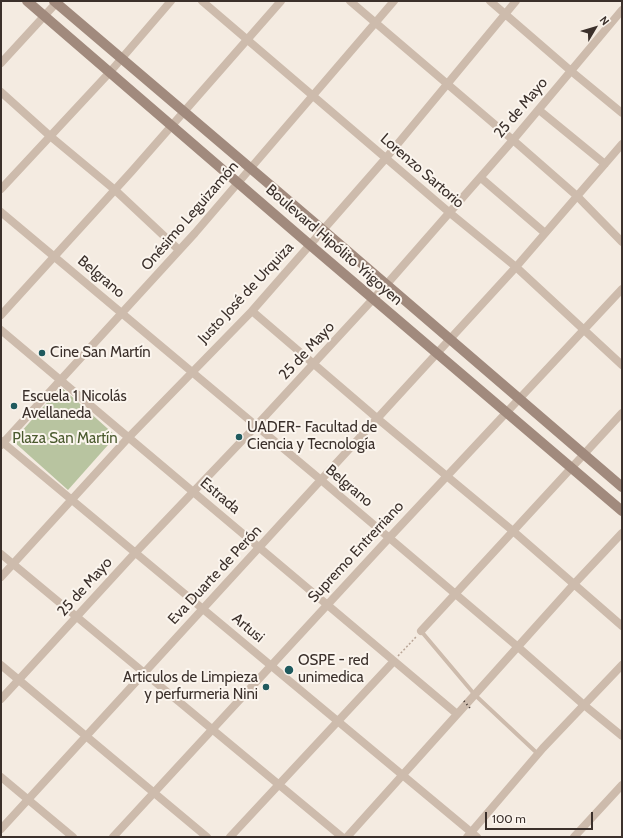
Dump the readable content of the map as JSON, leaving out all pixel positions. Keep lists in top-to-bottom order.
{
  "streets": {
    "main road": ["Boulevard Hipólito Yrigoyen"],
    "street": [
      "25 de Mayo",
      "Lorenzo Sartorio",
      "Onésimo Leguizamón",
      "Belgrano",
      "Justo José de Urquiza",
      "Estrada",
      "Supremo Entrerriano",
      "Eva Duarte de Perón",
      "Artusi"
    ]
  },
  "crossings": [
    ["25 de Mayo", "Lorenzo Sartorio"],
    ["25 de Mayo", "Boulevard Hipólito Yrigoyen"],
    ["25 de Mayo", "Belgrano"],
    ["25 de Mayo", "Estrada"],
    ["25 de Mayo", "Artusi"],
    ["Lorenzo Sartorio", "Onésimo Leguizamón"],
    ["Lorenzo Sartorio", "Justo José de Urquiza"],
    ["Lorenzo Sartorio", "Supremo Entrerriano"],
    ["Lorenzo Sartorio", "Eva Duarte de Perón"],
    ["Onésimo Leguizamón", "Boulevard Hipólito Yrigoyen"],
    ["Onésimo Leguizamón", "Belgrano"],
    ["Onésimo Leguizamón", "Estrada"],
    ["Onésimo Leguizamón", "Artusi"],
    ["Boulevard Hipólito Yrigoyen", "Justo José de Urquiza"],
    ["Boulevard Hipólito Yrigoyen", "Supremo Entrerriano"],
    ["Boulevard Hipólito Yrigoyen", "Eva Duarte de Perón"],
    ["Belgrano", "Justo José de Urquiza"],
    ["Belgrano", "Supremo Entrerriano"],
    ["Belgrano", "Eva Duarte de Perón"],
    ["Justo José de Urquiza", "Estrada"],
    ["Justo José de Urquiza", "Artusi"],
    ["Estrada", "Supremo Entrerriano"],
    ["Estrada", "Eva Duarte de Perón"],
    ["Supremo Entrerriano", "Artusi"],
    ["Eva Duarte de Perón", "Artusi"]
  ],
  "parks": ["Plaza San Martín"],
  "places": [
    "Cine San Martín",
    "Escuela 1 Nicolás Avellaneda",
    "UADER- Facultad de Ciencia y Tecnología",
    "OSPE - red unimedica",
    "Articulos de Limpieza y perfurmeria Nini"
  ],
  "scale_bar": "100 m",
  "north": "top right"
}
